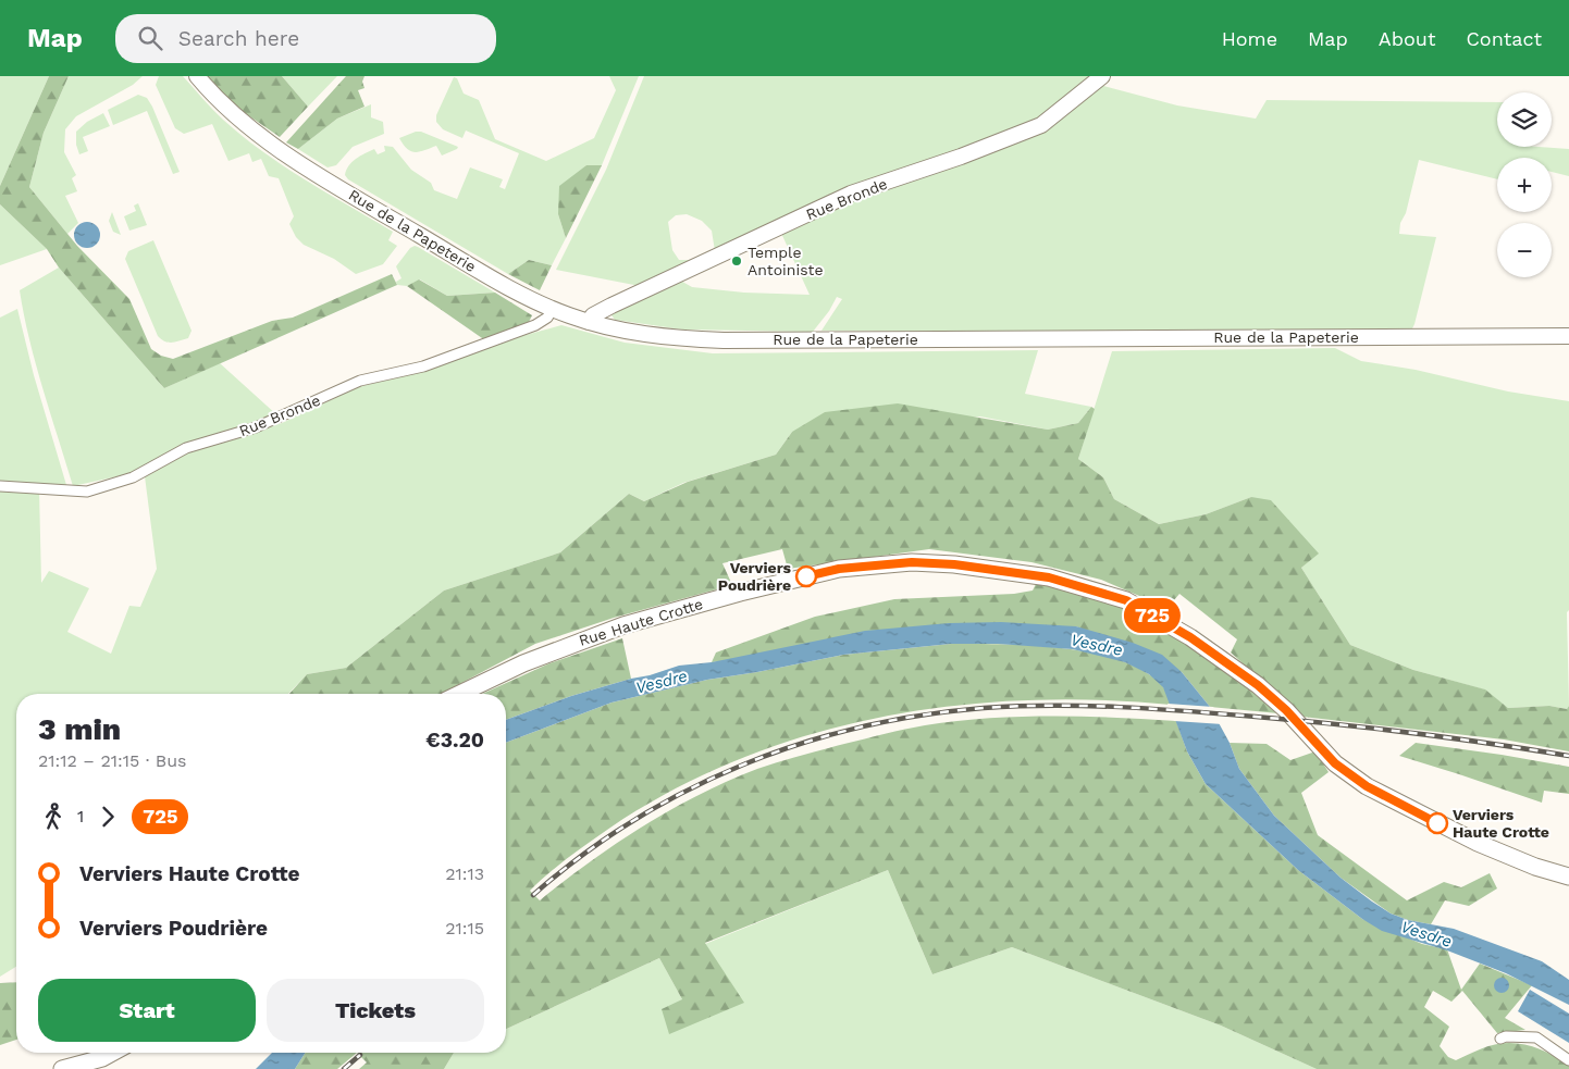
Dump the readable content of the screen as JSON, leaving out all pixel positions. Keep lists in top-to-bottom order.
{
  "streets": {
    "main road": ["Rue Bronde", "Rue de la Papeterie", "Rue Haute Crotte"]
  },
  "crossings": [
    ["Rue Bronde", "Rue de la Papeterie"]
  ],
  "water": ["Vesdre"],
  "places": ["Temple Antoiniste", "Verviers Poudrière", "Verviers Haute Crotte"],
  "lines": ["bus line 725"],
  "page": {
    "header": "Map",
    "search": "Search here",
    "nav": [
      "Home",
      "Map",
      "About",
      "Contact"
    ],
    "on_map": "725",
    "map_buttons": ["+", "−"],
    "heading": ["3 min", "21:12 – 21:15 · Bus", "€3.20"],
    "legs": ["1", "725"],
    "list": [
      {
        "name": "Verviers Haute Crotte",
        "value": "21:13"
      },
      {
        "name": "Verviers Poudrière",
        "value": "21:15"
      }
    ],
    "buttons": ["Start", "Tickets"]
  }
}
